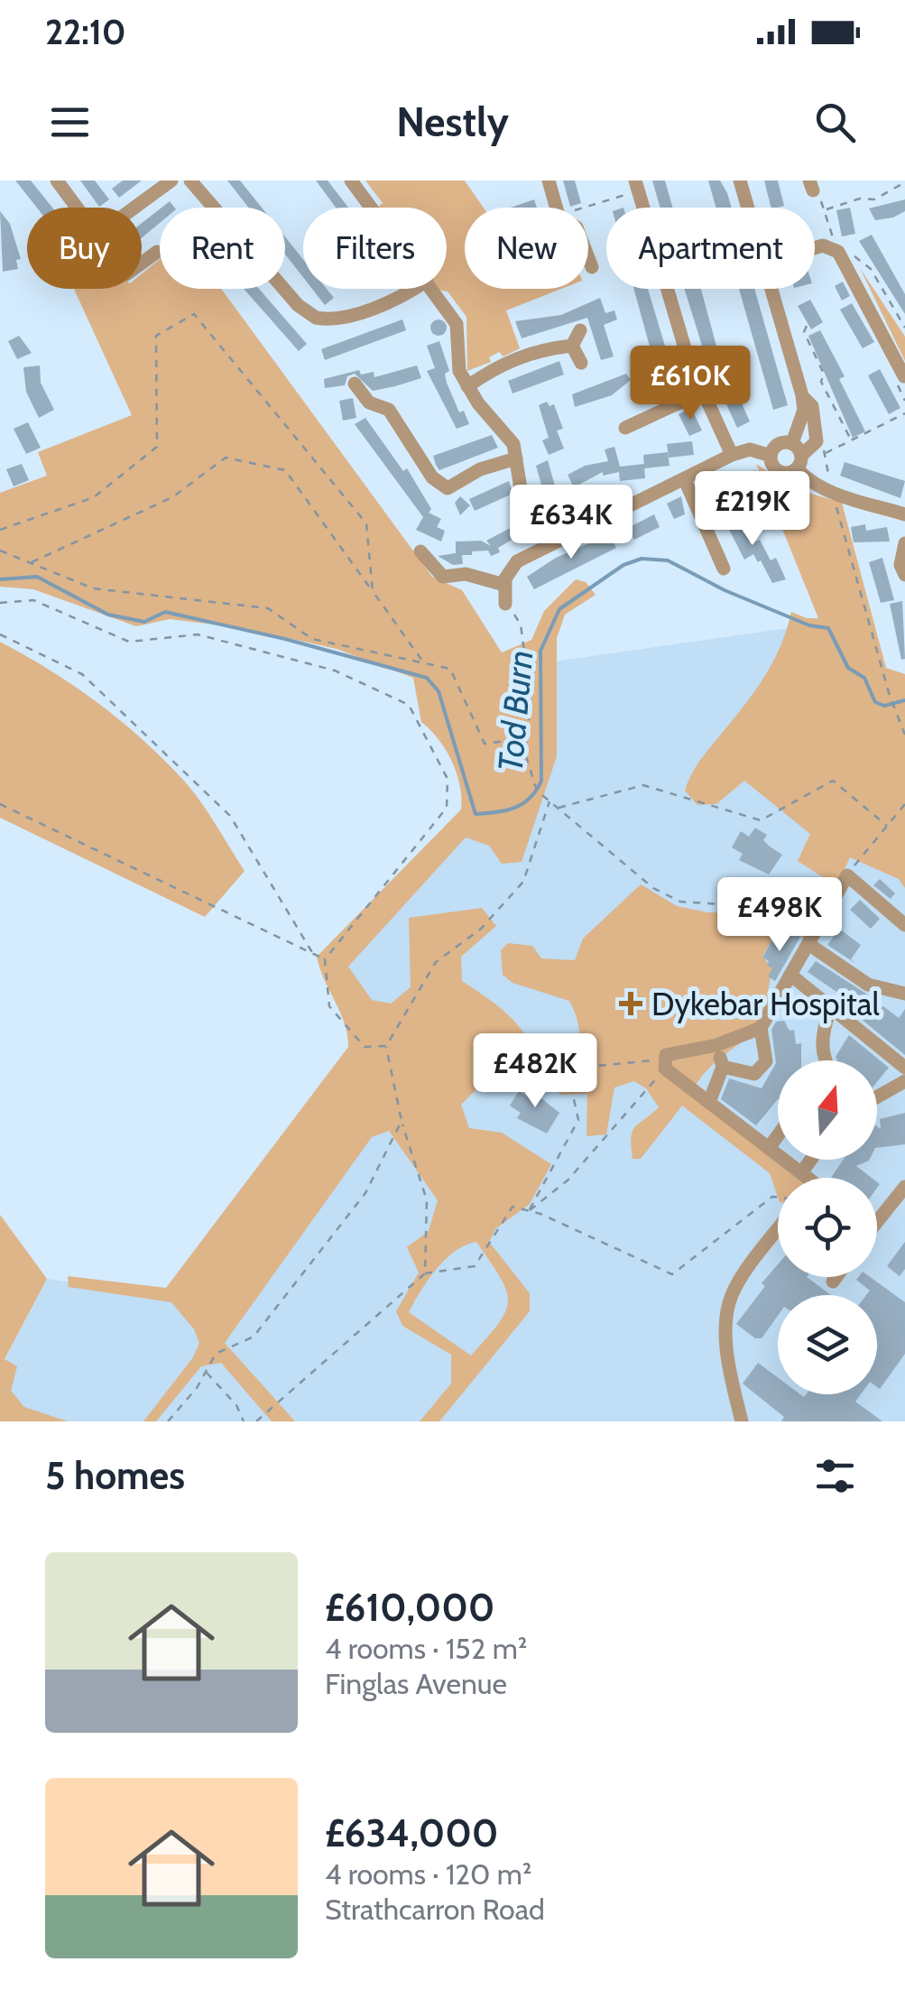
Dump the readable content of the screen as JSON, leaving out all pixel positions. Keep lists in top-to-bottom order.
{
  "water": ["Tod Burn"],
  "places": {
    "health": ["Dykebar Hospital"]
  },
  "north": "top",
  "page": {
    "status": "22:10",
    "header": "Nestly",
    "chip": [
      "Buy",
      "Rent",
      "Filters",
      "New",
      "Apartment"
    ],
    "price": [
      "£610K",
      "£219K",
      "£634K",
      "£498K",
      "£482K"
    ],
    "heading": "5 homes",
    "list": [
      {
        "name": "£610,000",
        "note": "4 rooms · 152 m² · Finglas Avenue"
      },
      {
        "name": "£634,000",
        "note": "4 rooms · 120 m² · Strathcarron Road"
      }
    ]
  }
}
